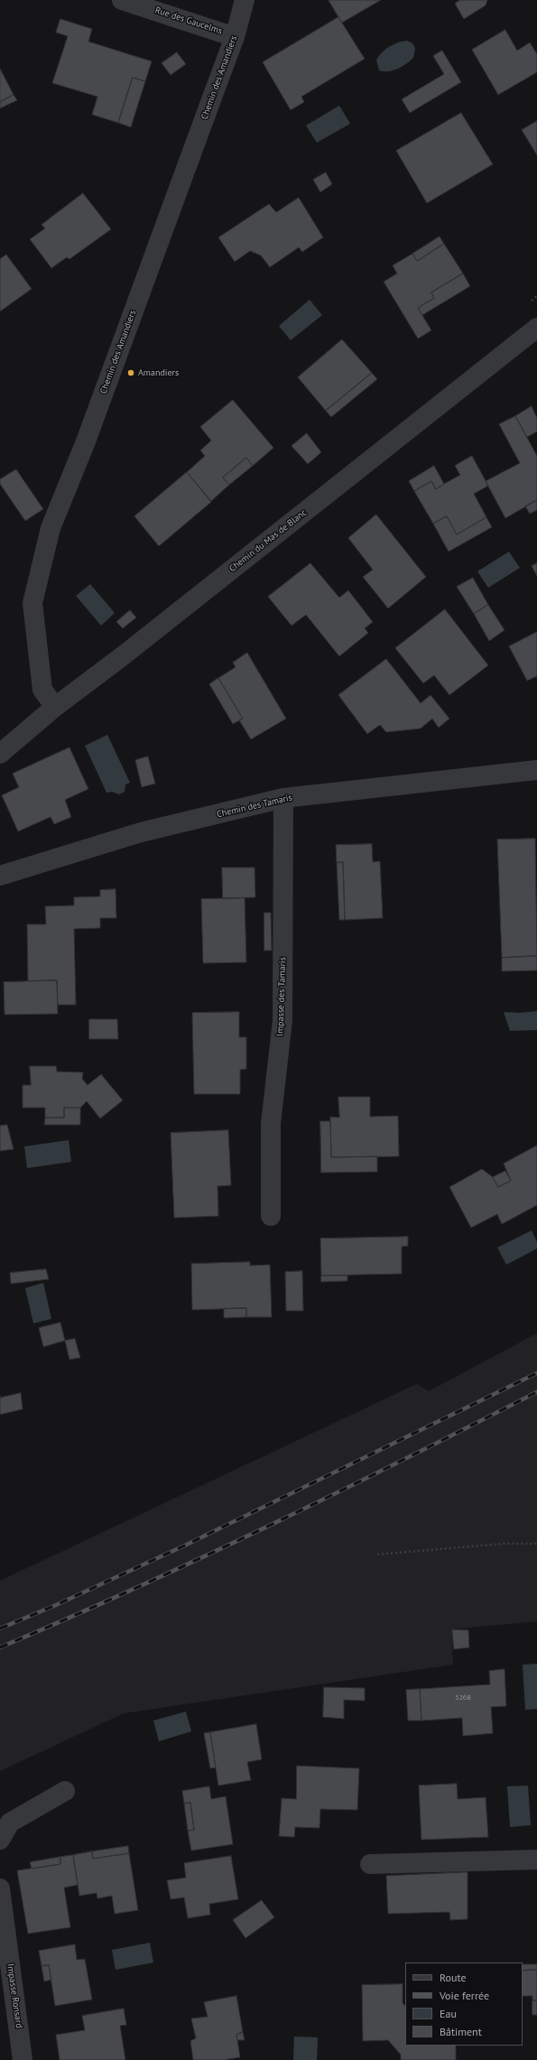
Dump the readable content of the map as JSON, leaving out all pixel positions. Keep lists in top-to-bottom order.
{
  "streets": {
    "street": [
      "Rue des Gaucelms",
      "Chemin des Amandiers",
      "Chemin du Mas de Blanc",
      "Chemin des Tamaris",
      "Impasse des Tamaris",
      "Impasse Ronsard"
    ]
  },
  "crossings": [
    ["Rue des Gaucelms", "Chemin des Amandiers"],
    ["Chemin des Amandiers", "Chemin du Mas de Blanc"],
    ["Chemin des Tamaris", "Impasse des Tamaris"]
  ],
  "places": ["Amandiers"],
  "house_numbers": ["526B"],
  "legend": [
    "Route",
    "Voie ferrée",
    "Eau",
    "Bâtiment"
  ]
}
